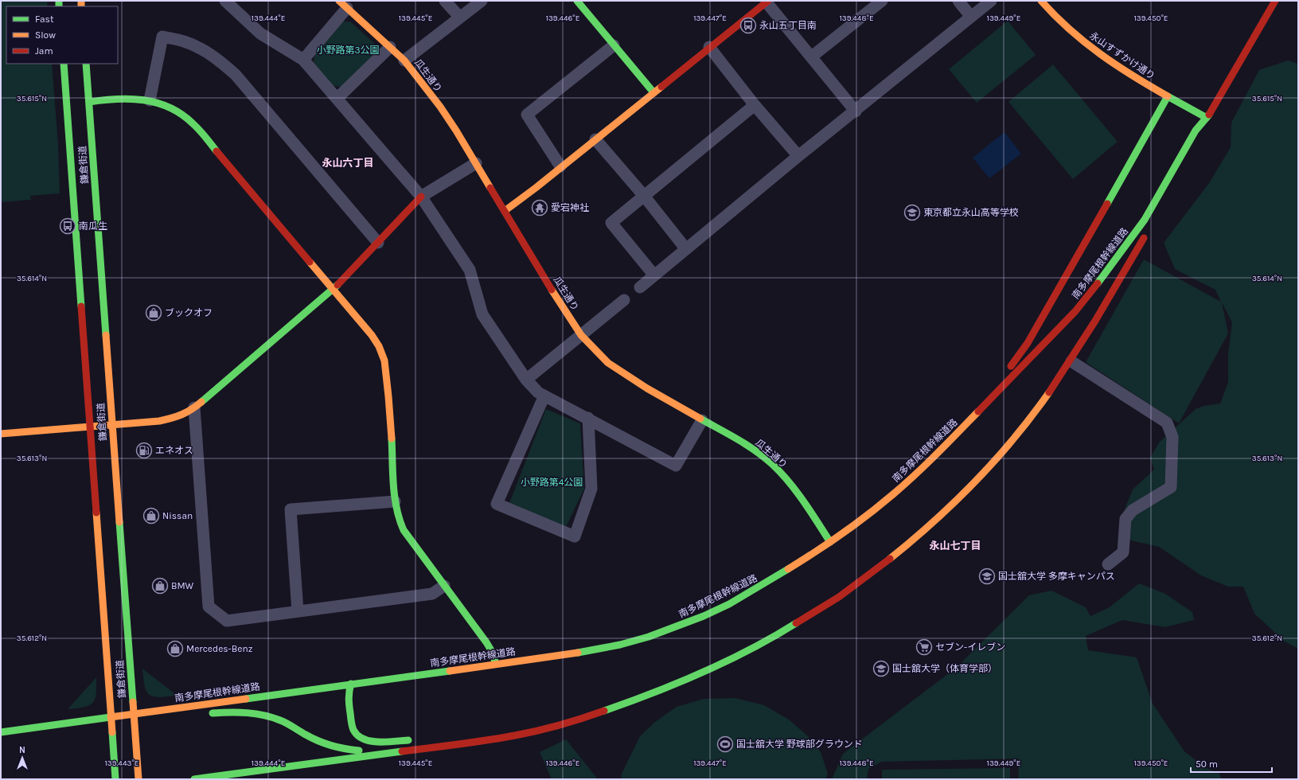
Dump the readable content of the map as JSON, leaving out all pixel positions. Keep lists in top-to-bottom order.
{
  "streets": {
    "main road": [
      "永山すずかけ通り",
      "瓜生通り",
      "鎌倉街道",
      "南多摩尾根幹線道路"
    ]
  },
  "crossings": [
    ["瓜生通り", "南多摩尾根幹線道路"],
    ["鎌倉街道", "南多摩尾根幹線道路"]
  ],
  "districts": ["永山六丁目", "永山七丁目"],
  "parks": ["小野路第3公園", "小野路第4公園"],
  "places": {
    "bus stop": ["永山五丁目南", "南瓜生"],
    "temple": ["愛宕神社"],
    "school or university": ["東京都立永山高等学校", "国士舘大学 多摩キャンパス", "国士舘大学（体育学部）"],
    "shop": [
      "ブックオフ",
      "Nissan",
      "BMW",
      "Mercedes-Benz"
    ],
    "fuel station": ["エネオス"],
    "supermarket": ["セブン-イレブン"],
    "sports": ["国士舘大学 野球部グラウンド"]
  },
  "legend": ["Fast", "Slow", "Jam"],
  "scale_bar": "50 m",
  "north": "top",
  "coordinates": [
    "139.444°E",
    "139.445°E",
    "139.446°E",
    "139.447°E",
    "139.448°E",
    "139.449°E",
    "139.450°E",
    "35.615°N",
    "35.614°N",
    "35.613°N",
    "35.612°N",
    "139.443°E"
  ]
}
